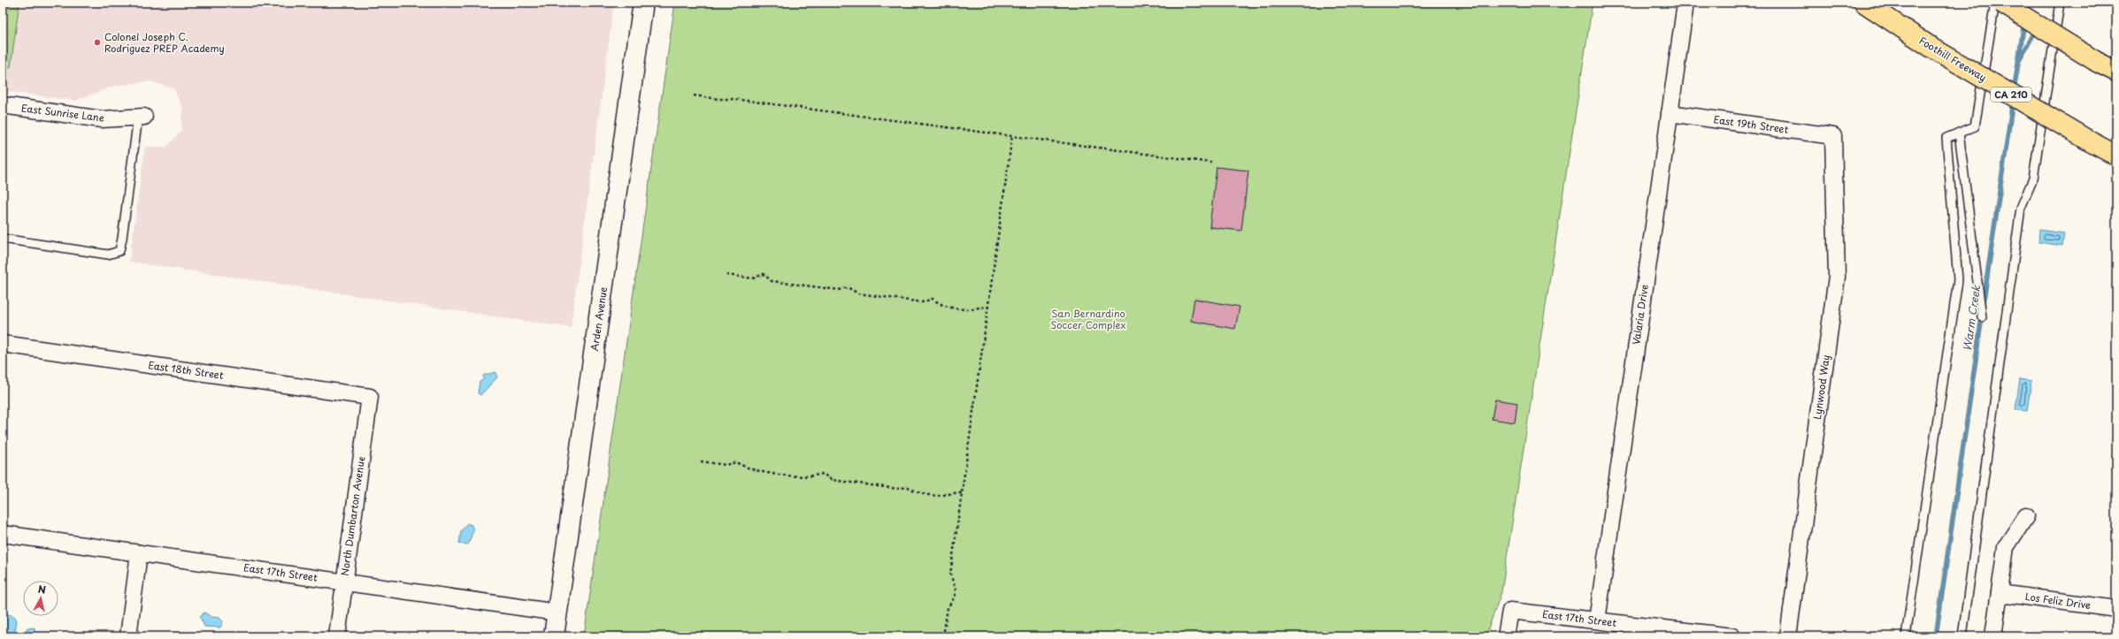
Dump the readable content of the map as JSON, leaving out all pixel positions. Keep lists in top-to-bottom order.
{
  "streets": {
    "highway": ["Foothill Freeway", "CA 210"],
    "street": [
      "East Sunrise Lane",
      "East 19th Street",
      "Valaria Drive",
      "Arden Avenue",
      "East 18th Street",
      "Lynwood Way",
      "North Dumbarton Avenue",
      "East 17th Street",
      "Los Feliz Drive"
    ]
  },
  "crossings": [
    ["East 19th Street", "Valaria Drive"],
    ["East 19th Street", "Lynwood Way"],
    ["Valaria Drive", "East 17th Street"],
    ["Arden Avenue", "East 17th Street"],
    ["East 18th Street", "North Dumbarton Avenue"],
    ["North Dumbarton Avenue", "East 17th Street"]
  ],
  "water": ["Warm Creek"],
  "parks": ["San Bernardino Soccer Complex"],
  "places": ["Colonel Joseph C. Rodriguez PREP Academy"],
  "north": "top"
}
